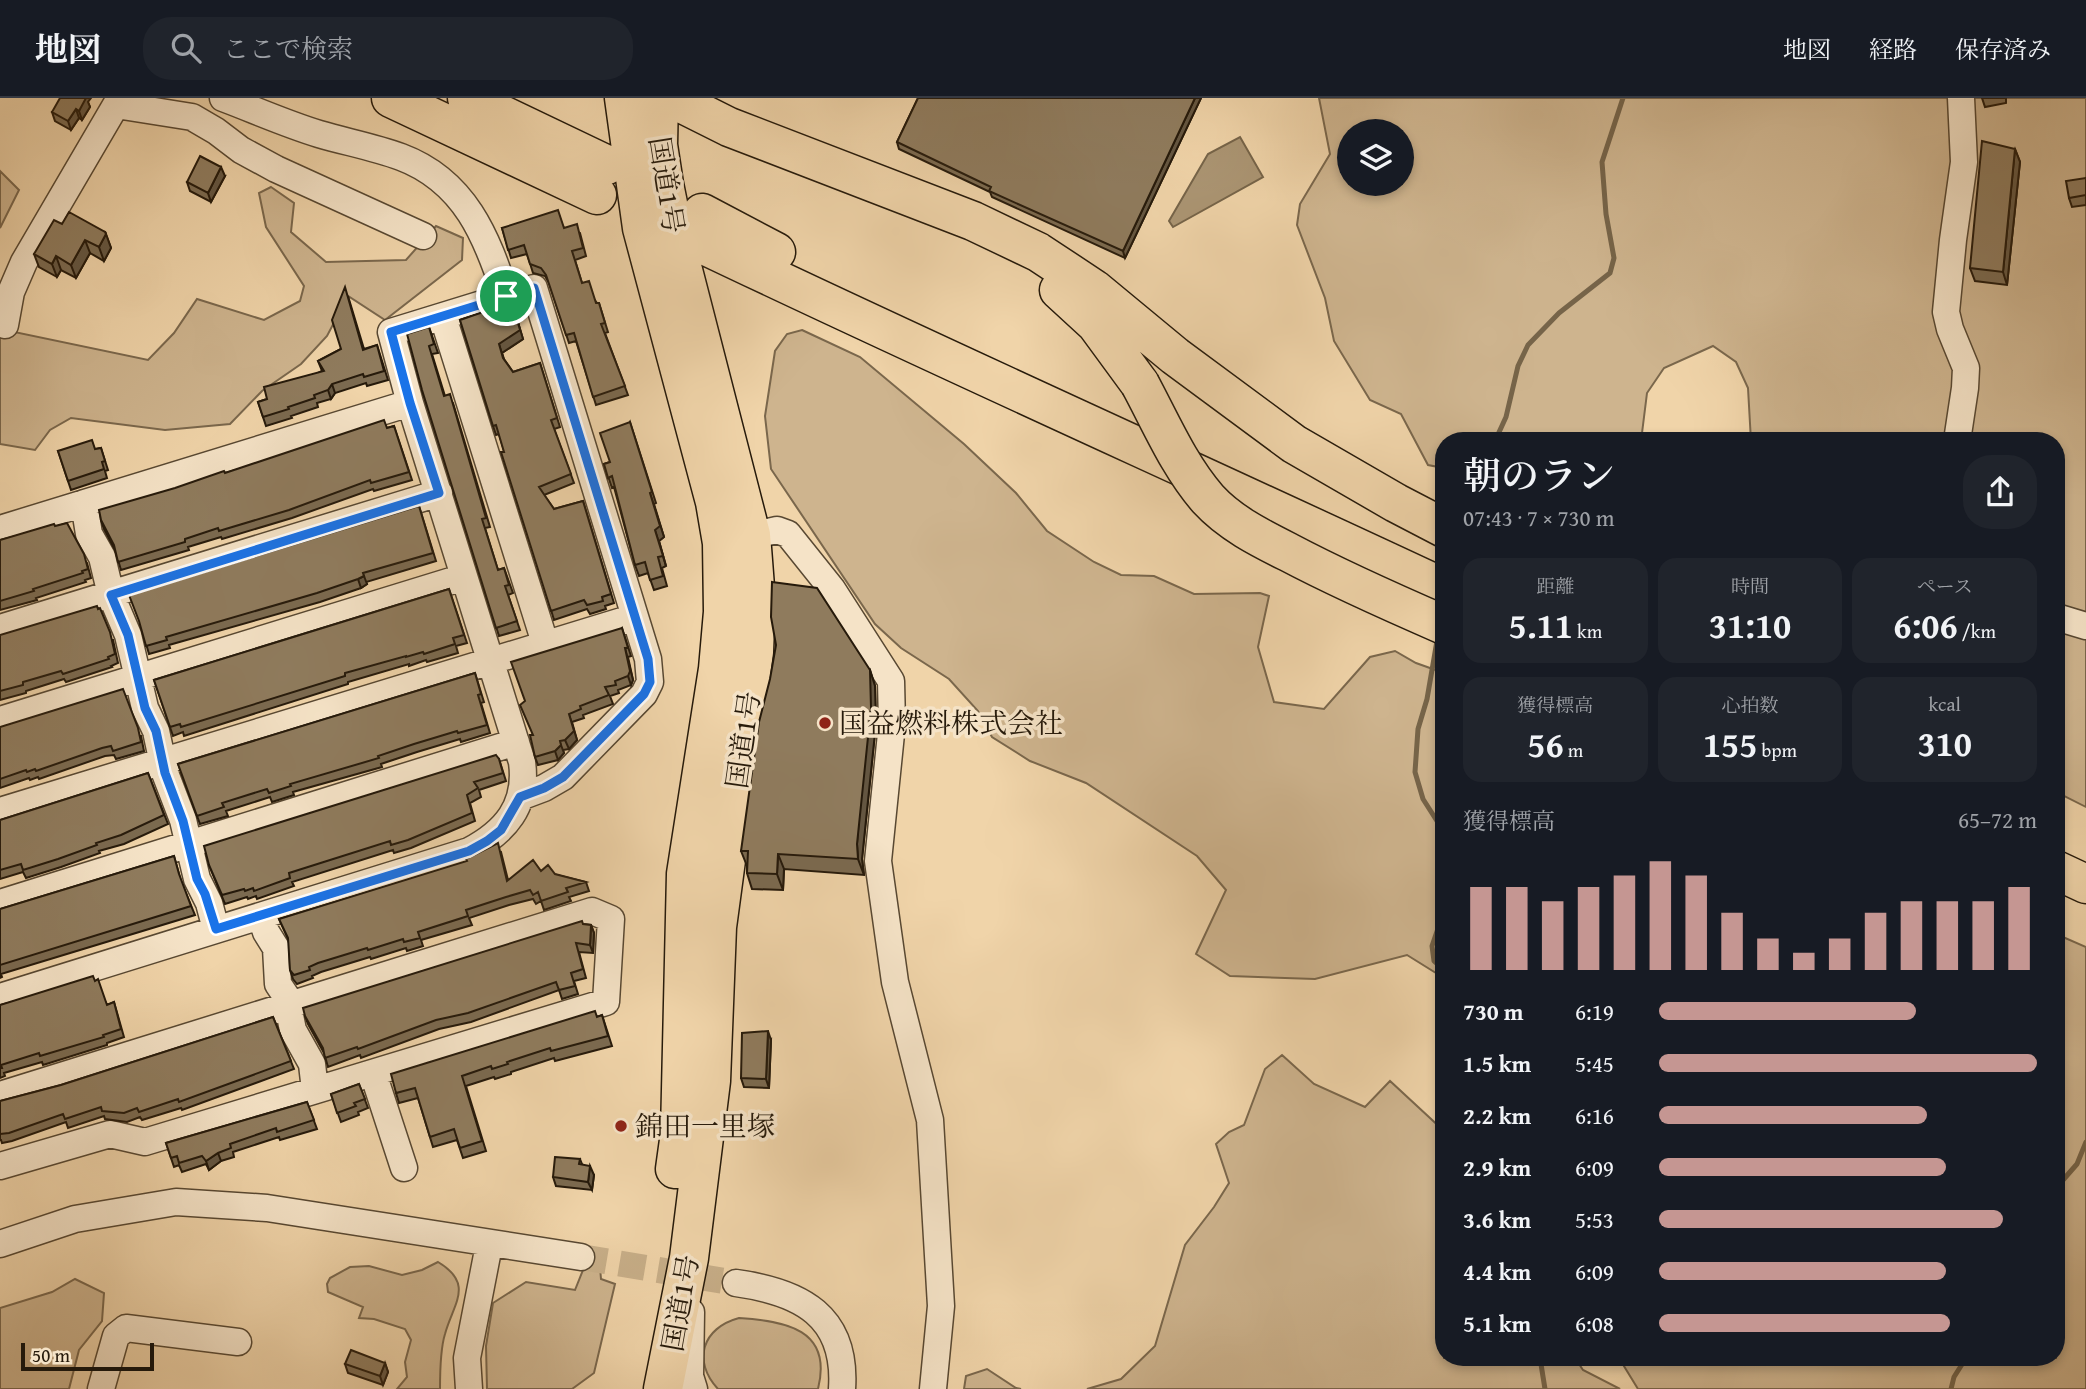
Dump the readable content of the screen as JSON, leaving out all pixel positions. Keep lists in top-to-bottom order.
{
  "streets": {
    "highway": ["国道1号"]
  },
  "places": ["国益燃料株式会社", "錦田一里塚"],
  "scale_bar": "50 m",
  "page": {
    "header": "地図",
    "search": "ここで検索",
    "nav": ["地図", "経路", "保存済み"],
    "heading": ["朝のラン", "07:43 · 7 × 730 m"],
    "stats": [
      ["距離", "5.11 km"],
      ["時間", "31:10"],
      ["ペース", "6:06 /km"],
      ["獲得標高", "56 m"],
      ["心拍数", "155 bpm"],
      ["kcal", "310"]
    ],
    "chart": ["獲得標高", "65–72 m"],
    "list": [
      {
        "name": "730 m",
        "note": "6:19"
      },
      {
        "name": "1.5 km",
        "note": "5:45"
      },
      {
        "name": "2.2 km",
        "note": "6:16"
      },
      {
        "name": "2.9 km",
        "note": "6:09"
      },
      {
        "name": "3.6 km",
        "note": "5:53"
      },
      {
        "name": "4.4 km",
        "note": "6:09"
      },
      {
        "name": "5.1 km",
        "note": "6:08"
      }
    ],
    "scale": "50 m"
  }
}
